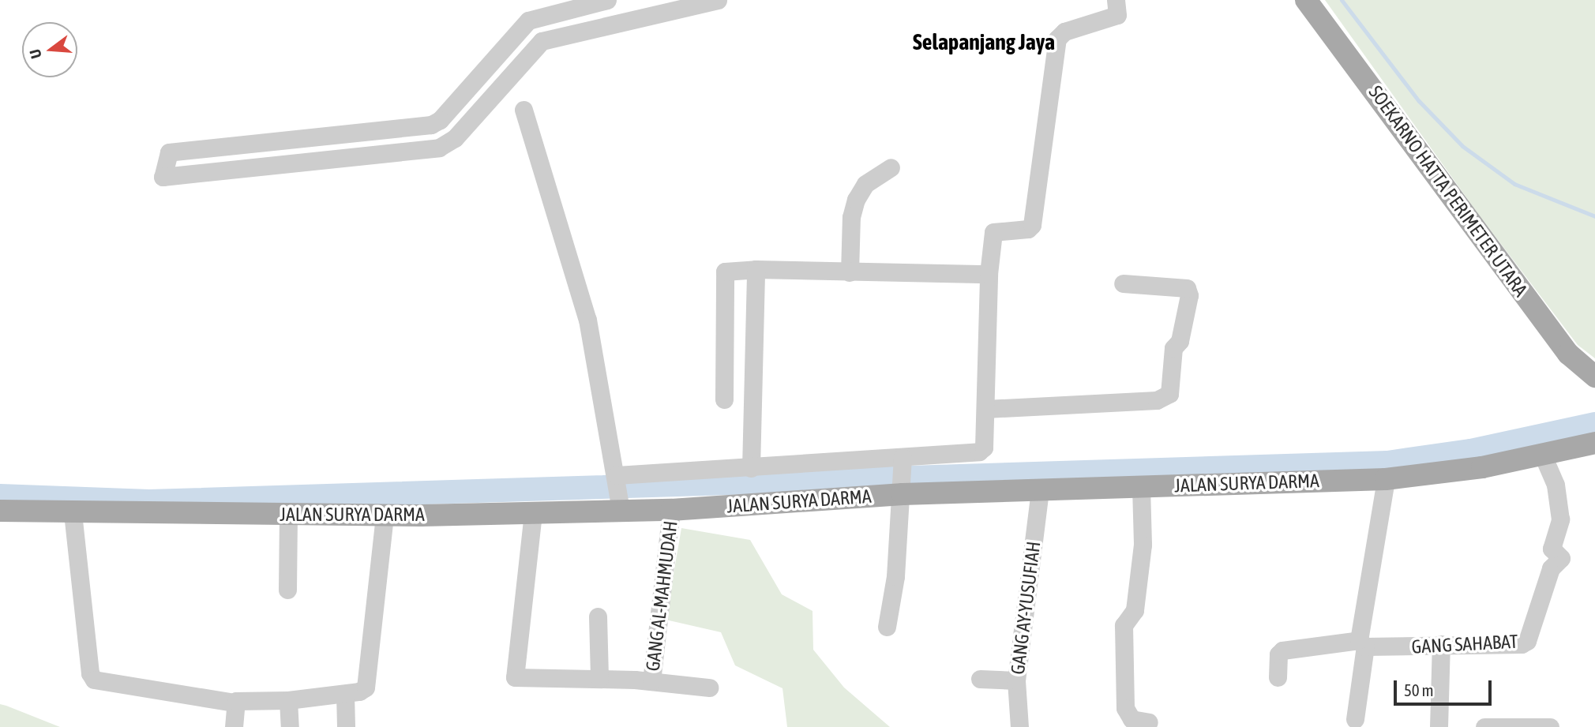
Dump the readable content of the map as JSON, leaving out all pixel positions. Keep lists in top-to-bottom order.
{
  "streets": {
    "main road": ["SOEKARNO HATTA PERIMETER UTARA", "JALAN SURYA DARMA"],
    "street": ["GANG AL-MAHMUDAH", "GANG AY-YUSUFIAH", "GANG SAHABAT"]
  },
  "crossings": [
    ["JALAN SURYA DARMA", "GANG AL-MAHMUDAH"],
    ["JALAN SURYA DARMA", "GANG AY-YUSUFIAH"],
    ["JALAN SURYA DARMA", "GANG SAHABAT"]
  ],
  "districts": ["Selapanjang Jaya"],
  "scale_bar": "50 m",
  "north": "left"
}
